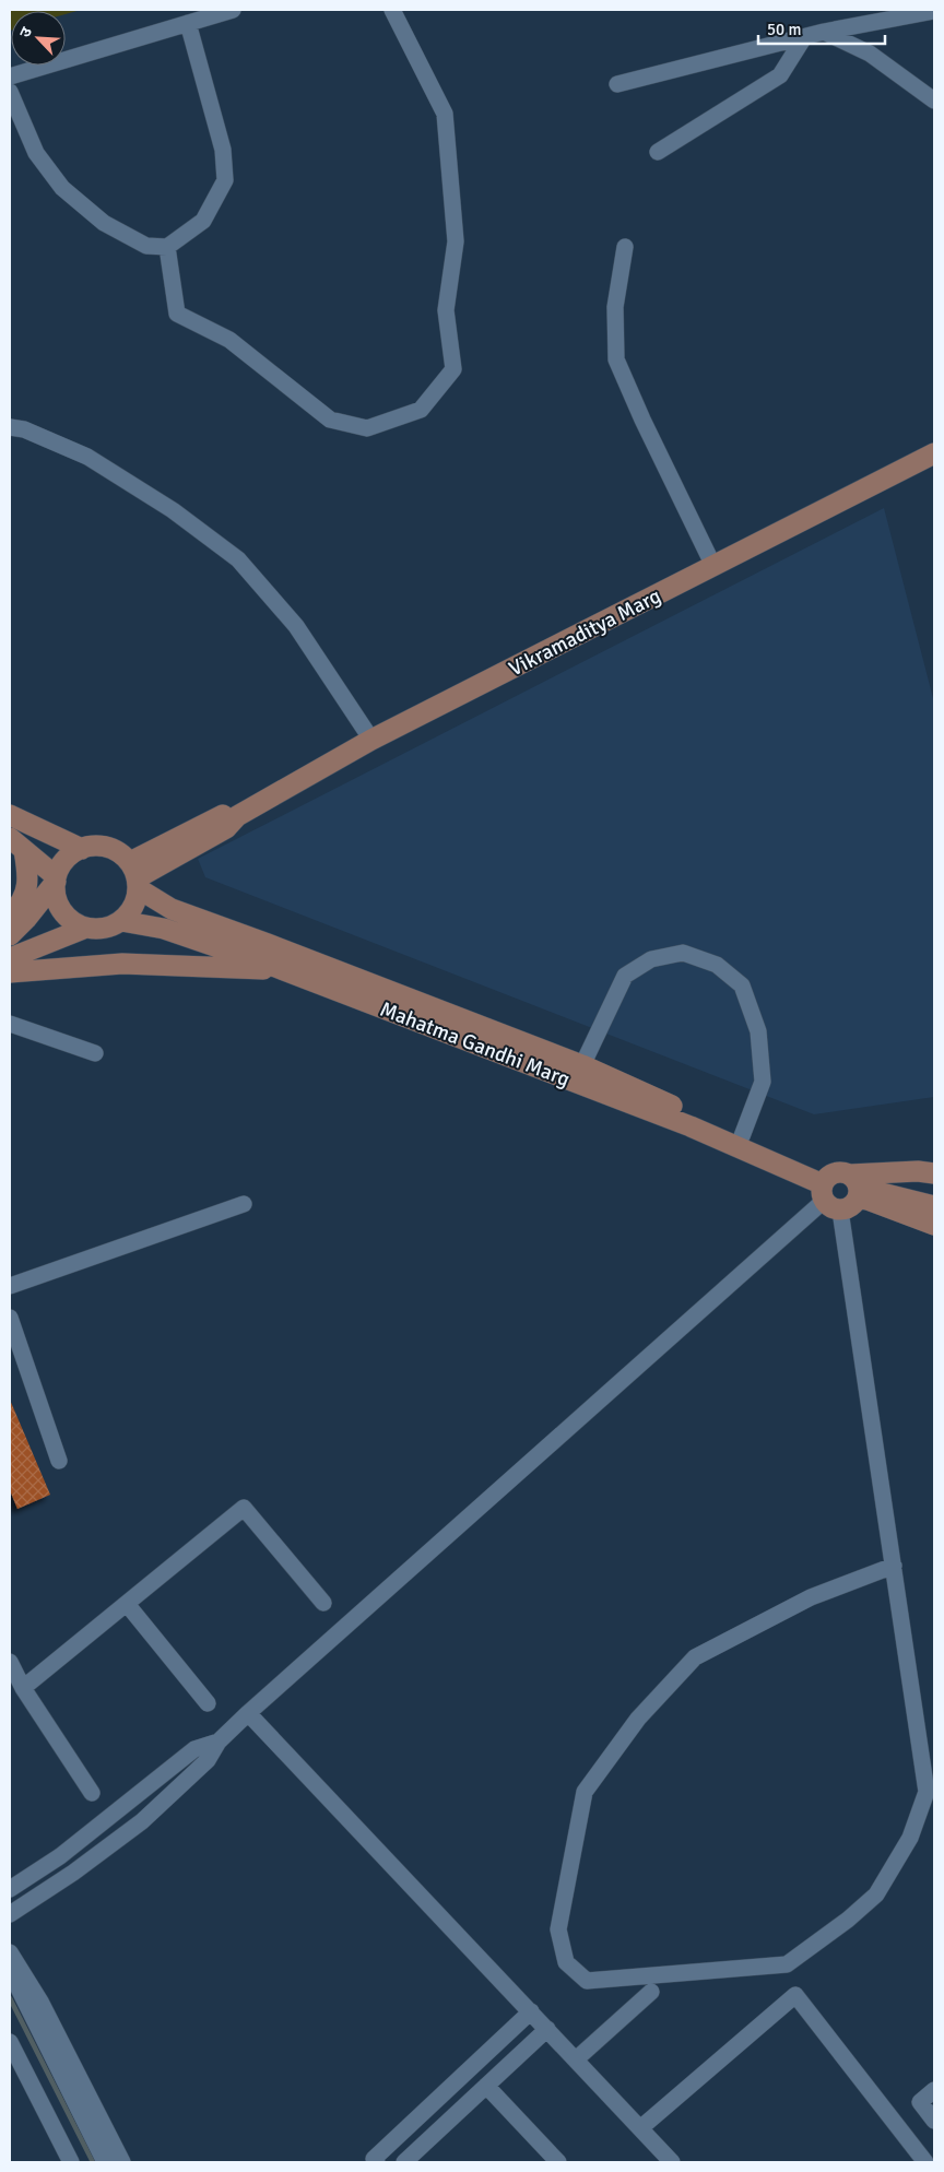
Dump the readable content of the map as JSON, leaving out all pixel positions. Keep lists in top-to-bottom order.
{
  "streets": {
    "main road": ["Vikramaditya Marg", "Mahatma Gandhi Marg"]
  },
  "crossings": [
    ["Vikramaditya Marg", "Mahatma Gandhi Marg"]
  ],
  "scale_bar": "50 m",
  "north": "top left"
}
